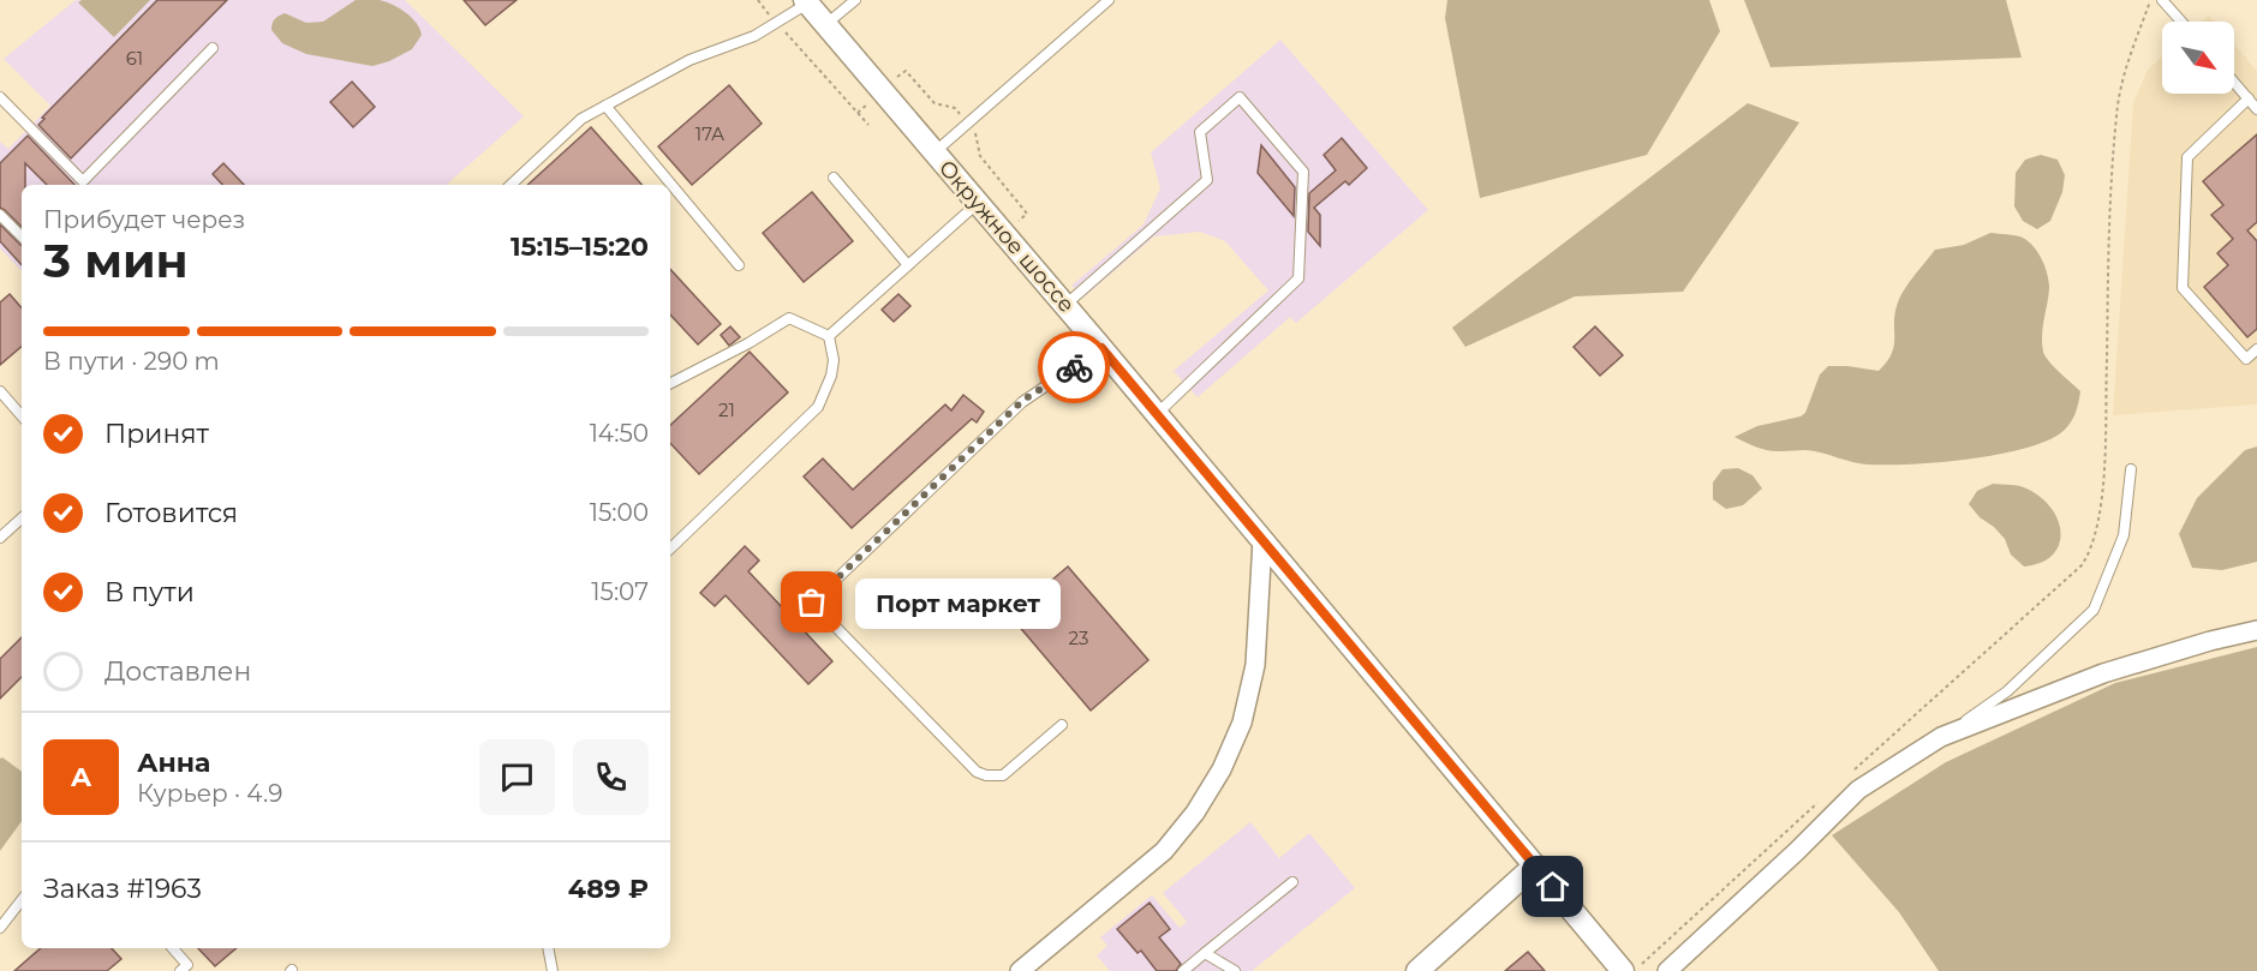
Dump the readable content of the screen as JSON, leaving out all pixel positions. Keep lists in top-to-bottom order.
{
  "streets": {
    "street": ["Окружное шоссе"]
  },
  "places": ["Порт маркет"],
  "house_numbers": [
    "61",
    "17А",
    "21",
    "23"
  ],
  "north": "bottom right",
  "page": {
    "heading": ["3 мин", "Прибудет через", "15:15–15:20"],
    "panel": [
      "Анна",
      "Курьер · 4.9",
      "Заказ #1963",
      "489 ₽"
    ],
    "bar": "В пути · 290 m",
    "list": [
      ["Принят", "14:50"],
      ["Готовится", "15:00"],
      ["В пути", "15:07"],
      "Доставлен"
    ],
    "bubble": "Порт маркет",
    "round": "А"
  }
}
